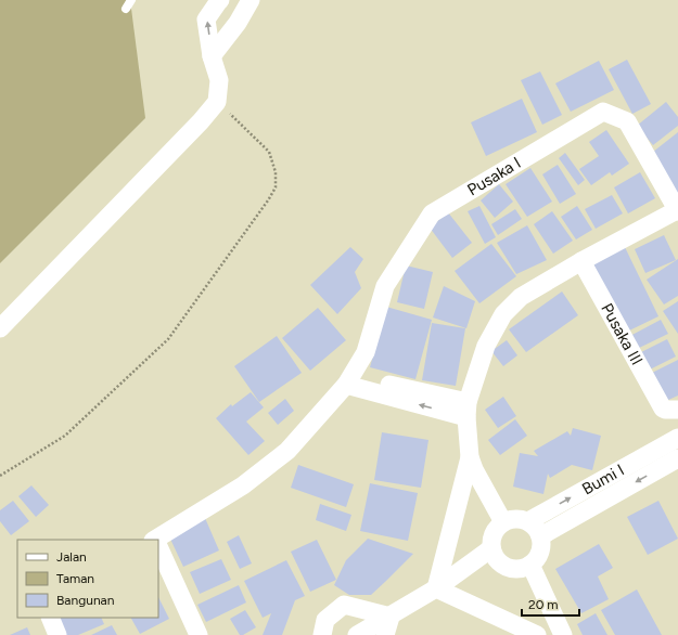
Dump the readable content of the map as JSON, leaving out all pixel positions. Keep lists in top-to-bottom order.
{
  "streets": {
    "street": ["Pusaka I", "Pusaka III", "Bumi I"]
  },
  "legend": ["Jalan", "Taman", "Bangunan"],
  "scale_bar": "20 m"
}
